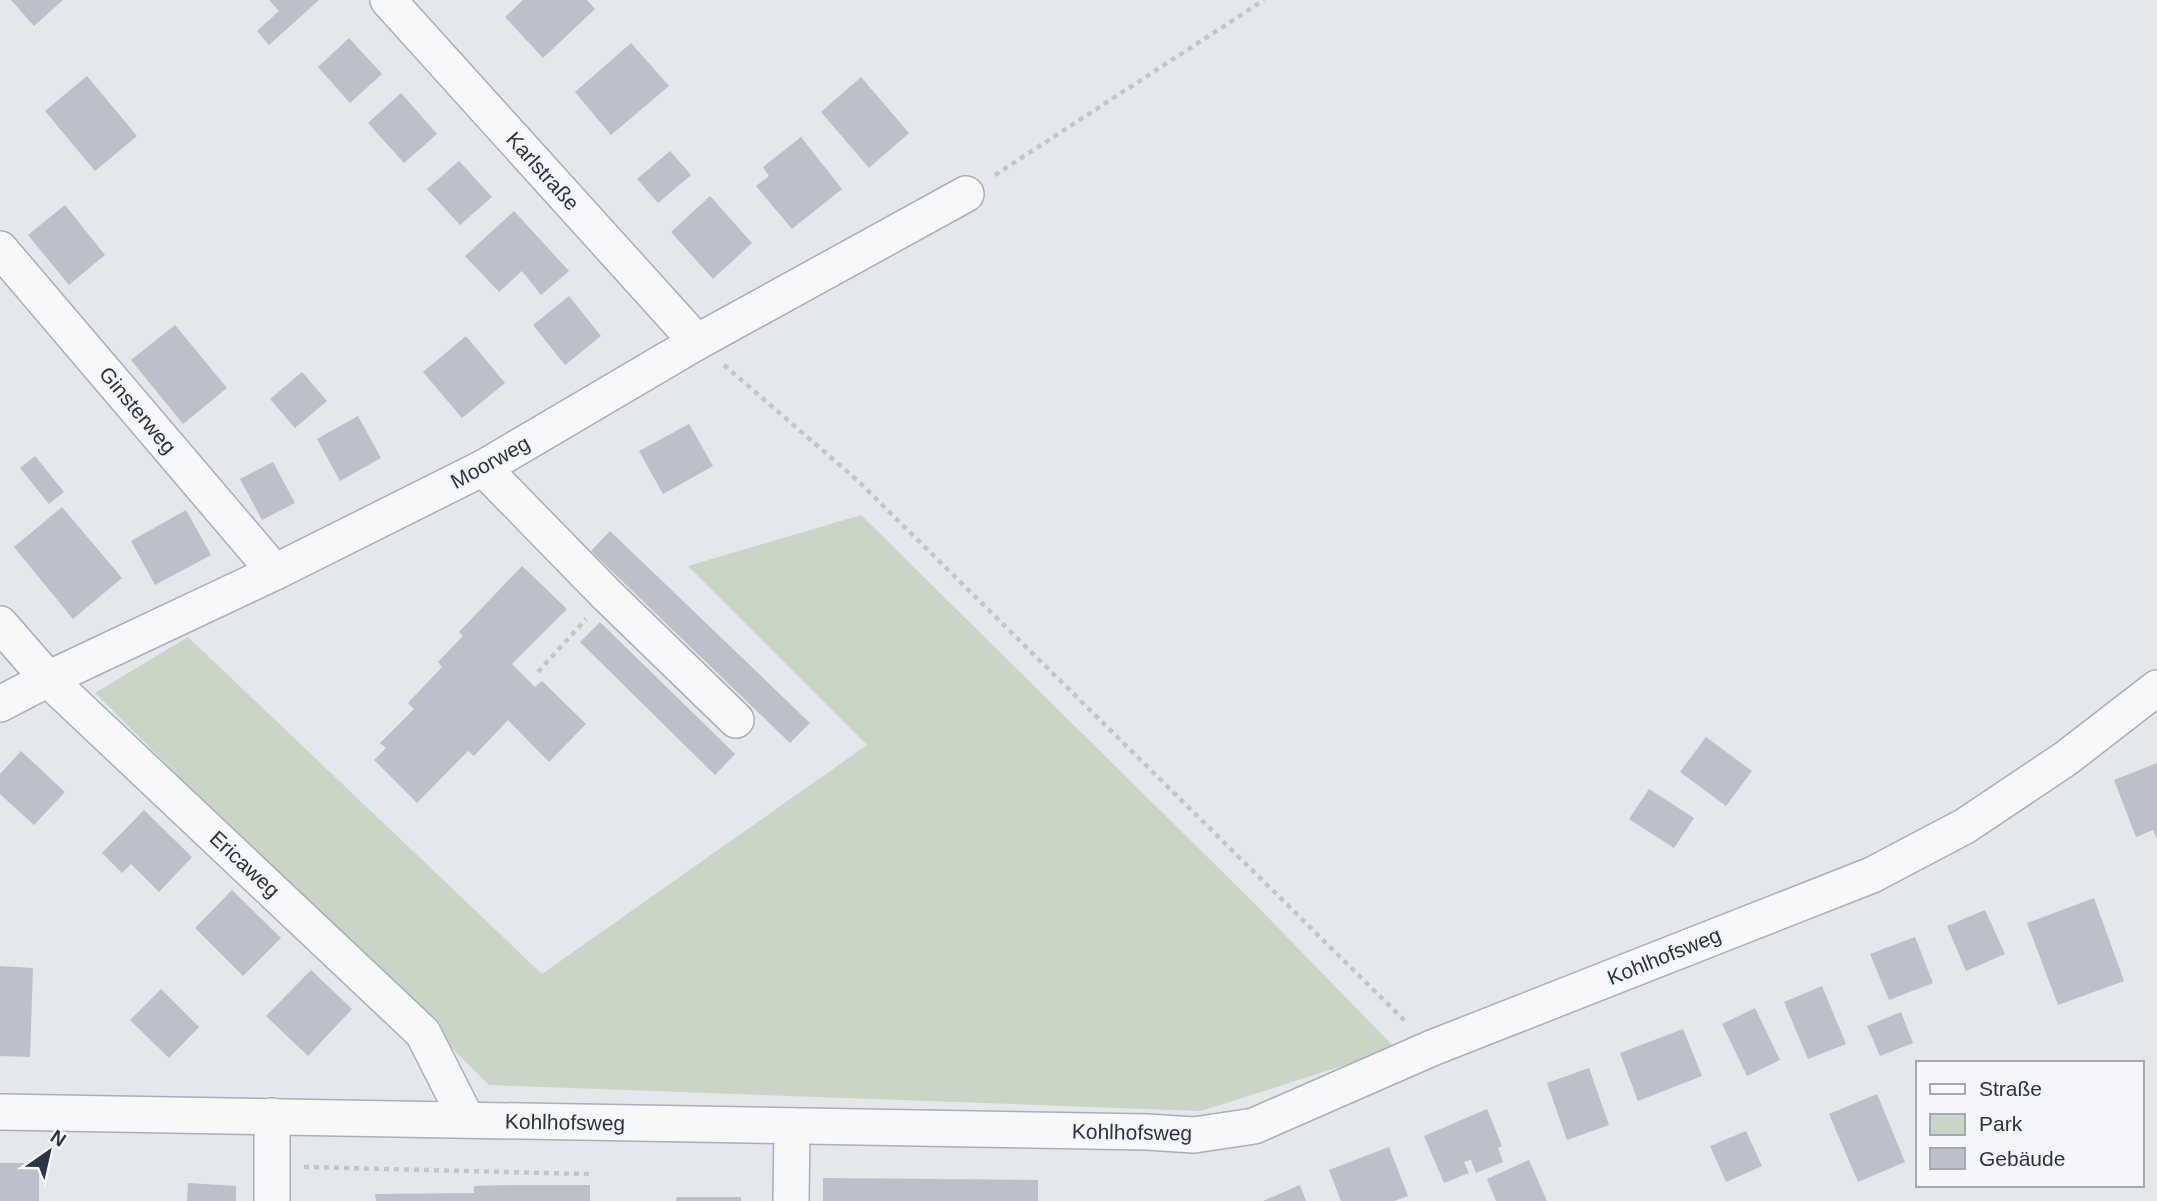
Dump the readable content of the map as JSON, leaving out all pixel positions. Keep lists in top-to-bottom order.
{
  "streets": {
    "street": [
      "Karlstraße",
      "Ginsterweg",
      "Moorweg",
      "Ericaweg",
      "Kohlhofsweg"
    ]
  },
  "crossings": [
    ["Karlstraße", "Moorweg"],
    ["Ginsterweg", "Moorweg"],
    ["Moorweg", "Ericaweg"],
    ["Ericaweg", "Kohlhofsweg"]
  ],
  "legend": ["Straße", "Park", "Gebäude"],
  "north": "top right"
}
